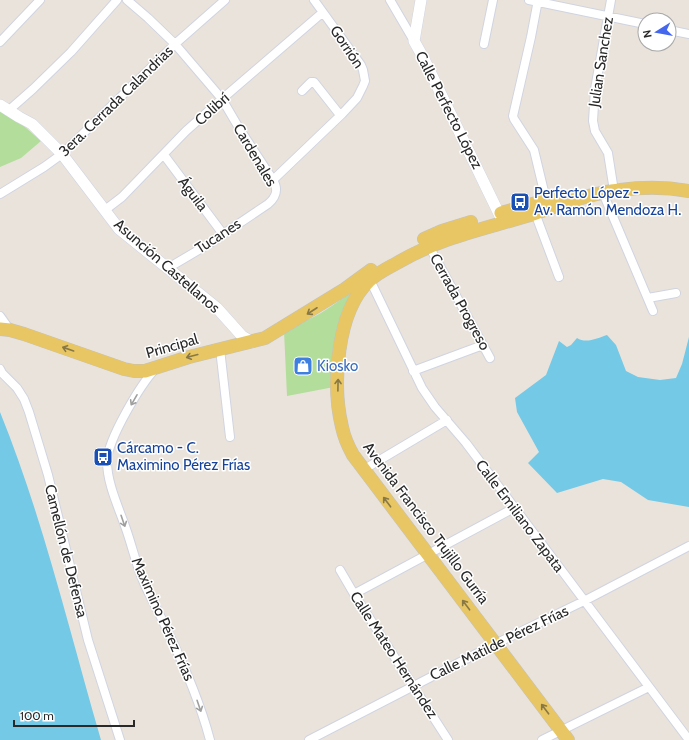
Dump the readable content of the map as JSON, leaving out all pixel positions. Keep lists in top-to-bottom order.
{
  "streets": {
    "main road": ["Principal", "Avenida Francisco Trujillo Gurría"],
    "street": [
      "Gorrión",
      "Julian Sanchez",
      "3era. Cerrada Calandrias",
      "Colibrí",
      "Calle Perfecto López",
      "Cardenales",
      "Águila",
      "Tucanes",
      "Asunción Castellanos",
      "Cerrada Progreso",
      "Calle Emiliano Zapata",
      "Camellón de Defensa",
      "Maximino Pérez Frías",
      "Calle Matilde Pérez Frías",
      "Calle Mateo Hernández"
    ]
  },
  "crossings": [
    ["Gorrión", "Colibrí"],
    ["3era. Cerrada Calandrias", "Cardenales"],
    ["3era. Cerrada Calandrias", "Asunción Castellanos"],
    ["Colibrí", "Cardenales"],
    ["Colibrí", "Águila"],
    ["Colibrí", "Asunción Castellanos"],
    ["Calle Perfecto López", "Principal"],
    ["Calle Perfecto López", "Avenida Francisco Trujillo Gurría"],
    ["Cardenales", "Tucanes"],
    ["Águila", "Tucanes"],
    ["Tucanes", "Asunción Castellanos"],
    ["Asunción Castellanos", "Principal"],
    ["Cerrada Progreso", "Avenida Francisco Trujillo Gurría"],
    ["Principal", "Avenida Francisco Trujillo Gurría"],
    ["Principal", "Maximino Pérez Frías"],
    ["Calle Emiliano Zapata", "Avenida Francisco Trujillo Gurría"],
    ["Calle Emiliano Zapata", "Calle Matilde Pérez Frías"],
    ["Avenida Francisco Trujillo Gurría", "Calle Matilde Pérez Frías"],
    ["Calle Matilde Pérez Frías", "Calle Mateo Hernández"]
  ],
  "one_way": ["Principal", "Avenida Francisco Trujillo Gurría", "Maximino Pérez Frías"],
  "places": {
    "bus stop": ["Perfecto López - Av. Ramón Mendoza H.", "Cárcamo - C. Maximino Pérez Frías"],
    "shop": ["Kiosko"]
  },
  "scale_bar": "100 m",
  "north": "left"
}
